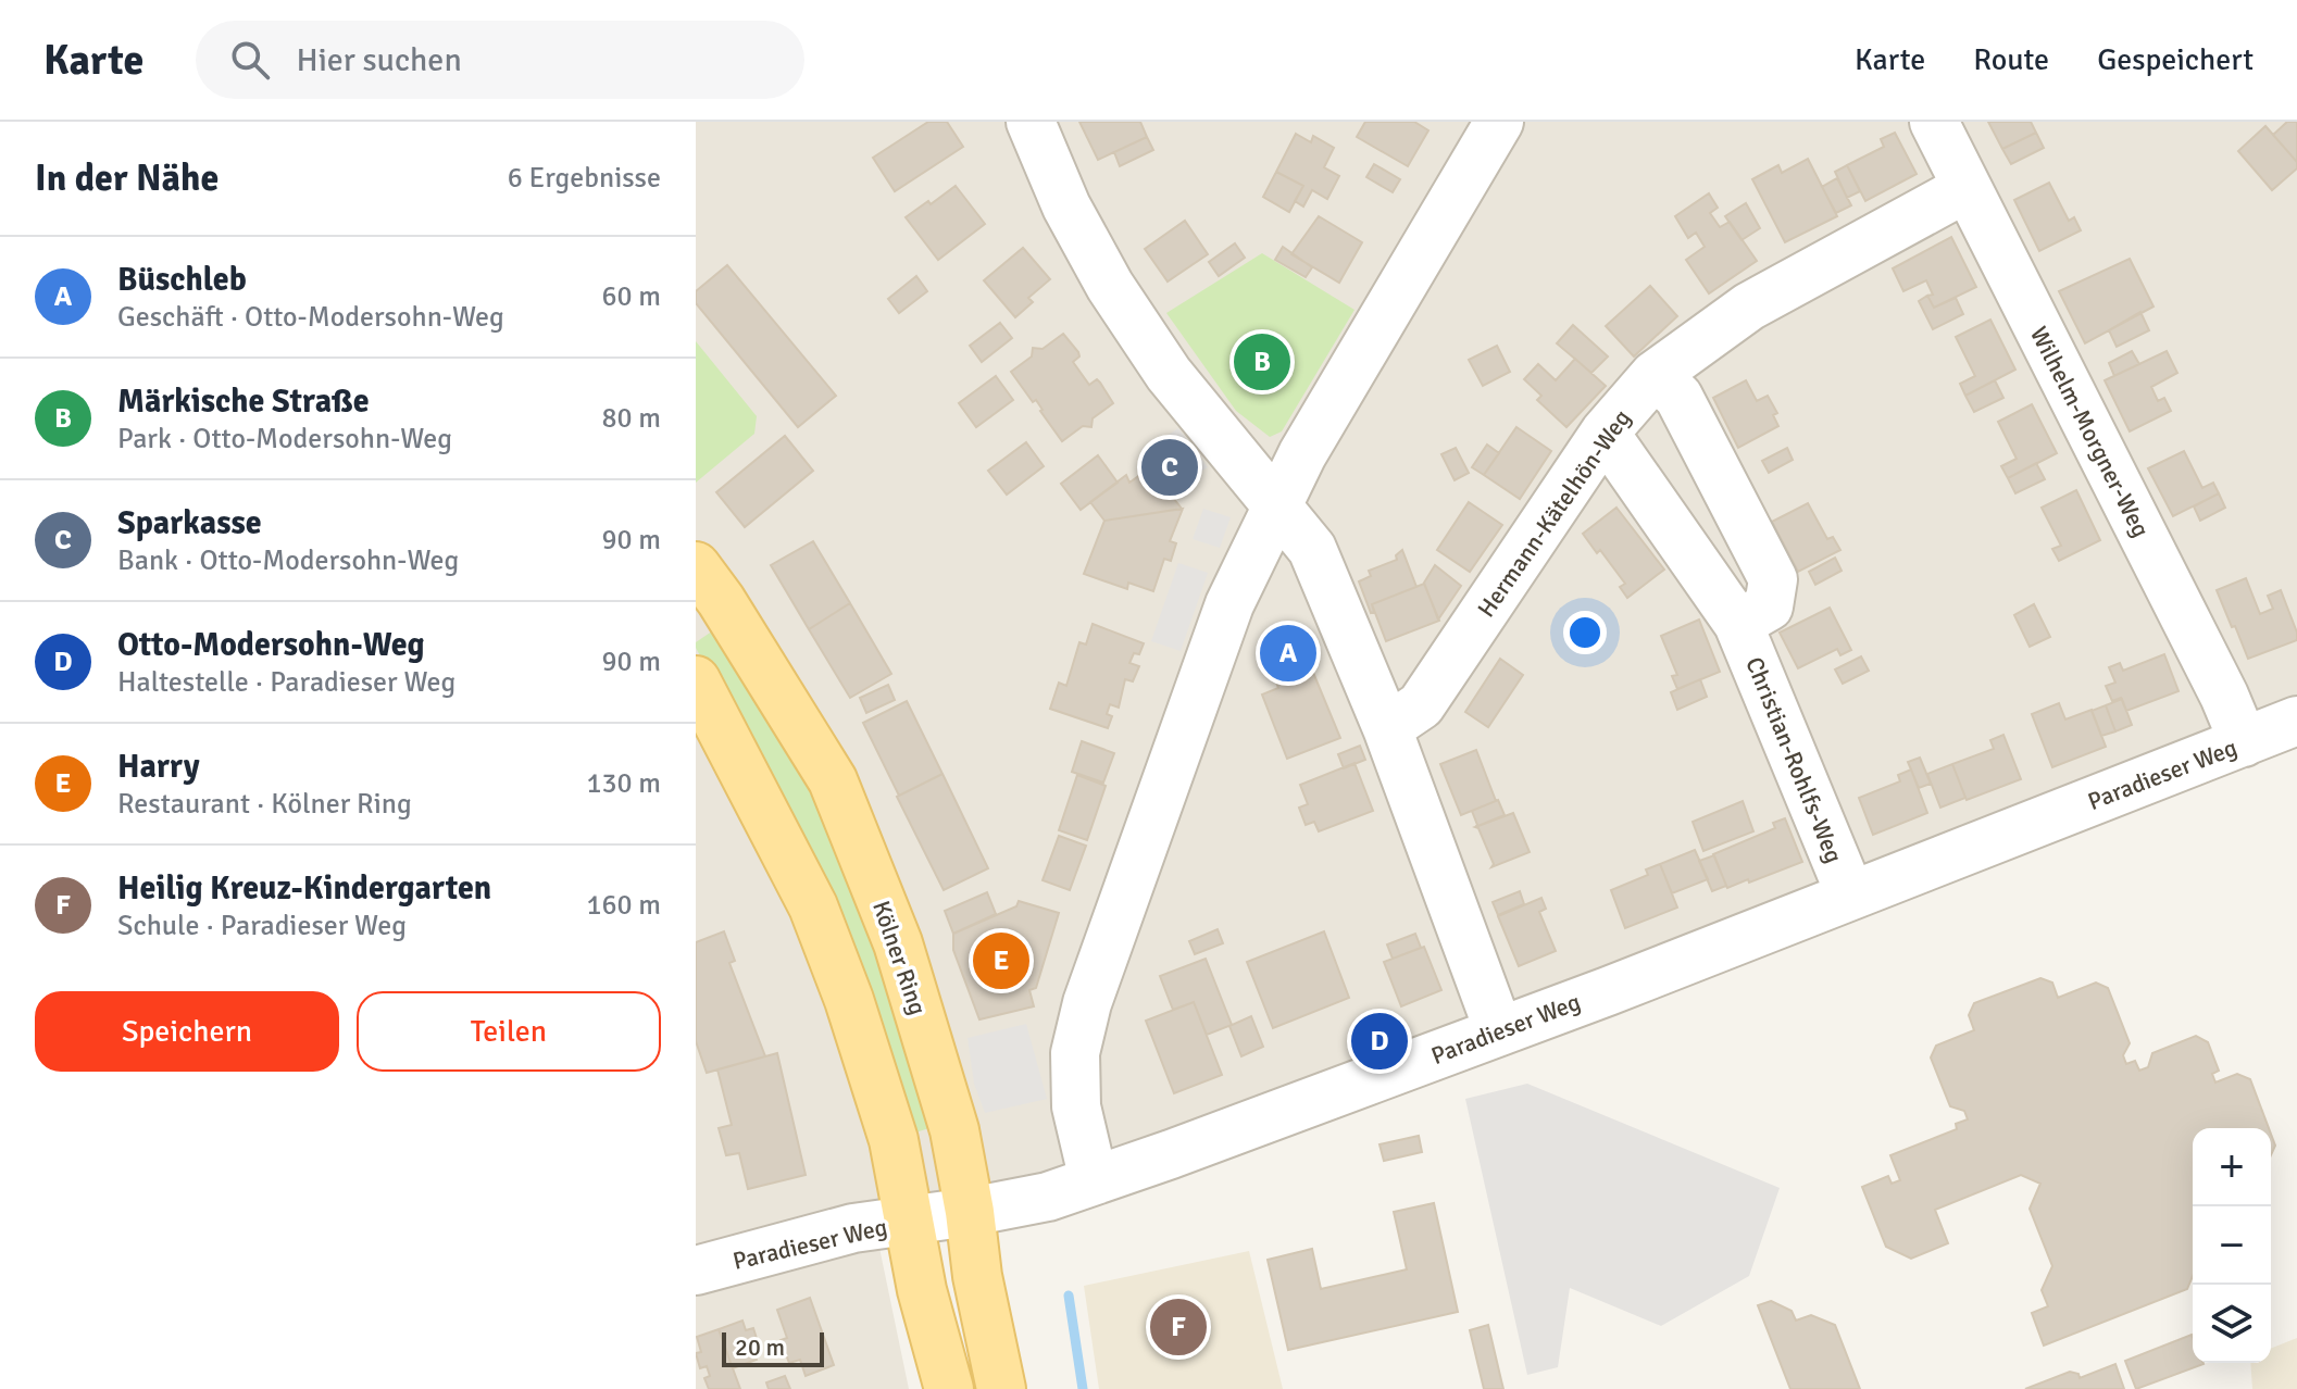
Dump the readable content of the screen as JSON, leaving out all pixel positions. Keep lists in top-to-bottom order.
{
  "streets": {
    "main road": ["Kölner Ring"],
    "street": [
      "Wilhelm-Morgner-Weg",
      "Hermann-Kätelhön-Weg",
      "Christian-Rohlfs-Weg",
      "Paradieser Weg"
    ]
  },
  "crossings": [
    ["Wilhelm-Morgner-Weg", "Hermann-Kätelhön-Weg"],
    ["Wilhelm-Morgner-Weg", "Paradieser Weg"],
    ["Hermann-Kätelhön-Weg", "Christian-Rohlfs-Weg"],
    ["Christian-Rohlfs-Weg", "Paradieser Weg"],
    ["Paradieser Weg", "Kölner Ring"]
  ],
  "scale_bar": "20 m",
  "page": {
    "header": "Karte",
    "search": "Hier suchen",
    "nav": ["Karte", "Route", "Gespeichert"],
    "heading": ["In der Nähe", "6 Ergebnisse"],
    "list": [
      {
        "mark": "A",
        "name": "Büschleb",
        "note": "Geschäft · Otto-Modersohn-Weg",
        "value": "60 m"
      },
      {
        "mark": "B",
        "name": "Märkische Straße",
        "note": "Park · Otto-Modersohn-Weg",
        "value": "80 m"
      },
      {
        "mark": "C",
        "name": "Sparkasse",
        "note": "Bank · Otto-Modersohn-Weg",
        "value": "90 m"
      },
      {
        "mark": "D",
        "name": "Otto-Modersohn-Weg",
        "note": "Haltestelle · Paradieser Weg",
        "value": "90 m"
      },
      {
        "mark": "E",
        "name": "Harry",
        "note": "Restaurant · Kölner Ring",
        "value": "130 m"
      },
      {
        "mark": "F",
        "name": "Heilig Kreuz-Kindergarten",
        "note": "Schule · Paradieser Weg",
        "value": "160 m"
      }
    ],
    "pins": [
      "B",
      "C",
      "A",
      "E",
      "D",
      "F"
    ],
    "buttons": ["Speichern", "Teilen"],
    "map_buttons": ["+", "−"],
    "scale": "20 m"
  }
}
